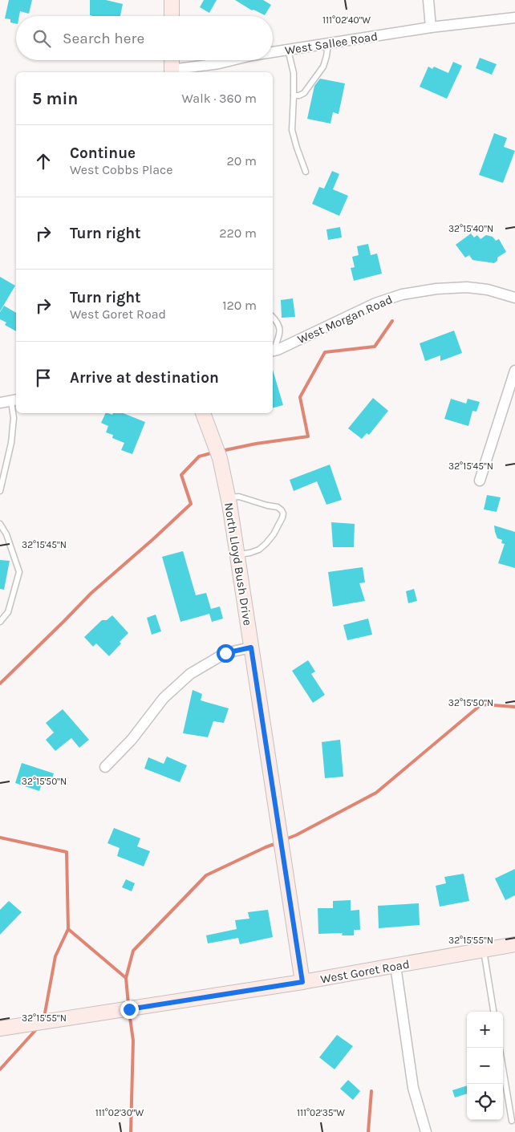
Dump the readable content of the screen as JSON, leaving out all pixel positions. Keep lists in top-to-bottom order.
{
  "streets": {
    "street": [
      "West Sallee Road",
      "West Morgan Road",
      "North Lloyd Bush Drive",
      "West Goret Road"
    ]
  },
  "crossings": [
    ["North Lloyd Bush Drive", "West Goret Road"]
  ],
  "page": {
    "search": "Search here",
    "heading": ["5 min", "Walk · 360 m"],
    "list": [
      ["Continue", "West Cobbs Place", "20 m"],
      ["Turn right", "220 m"],
      ["Turn right", "West Goret Road", "120 m"],
      "Arrive at destination"
    ],
    "map_buttons": ["+", "−"]
  },
  "coordinates": [
    "111°02'40\"W",
    "32°15'40\"N",
    "32°15'45\"N",
    "32°15'50\"N",
    "32°15'55\"N",
    "111°02'30\"W",
    "111°02'35\"W"
  ]
}
